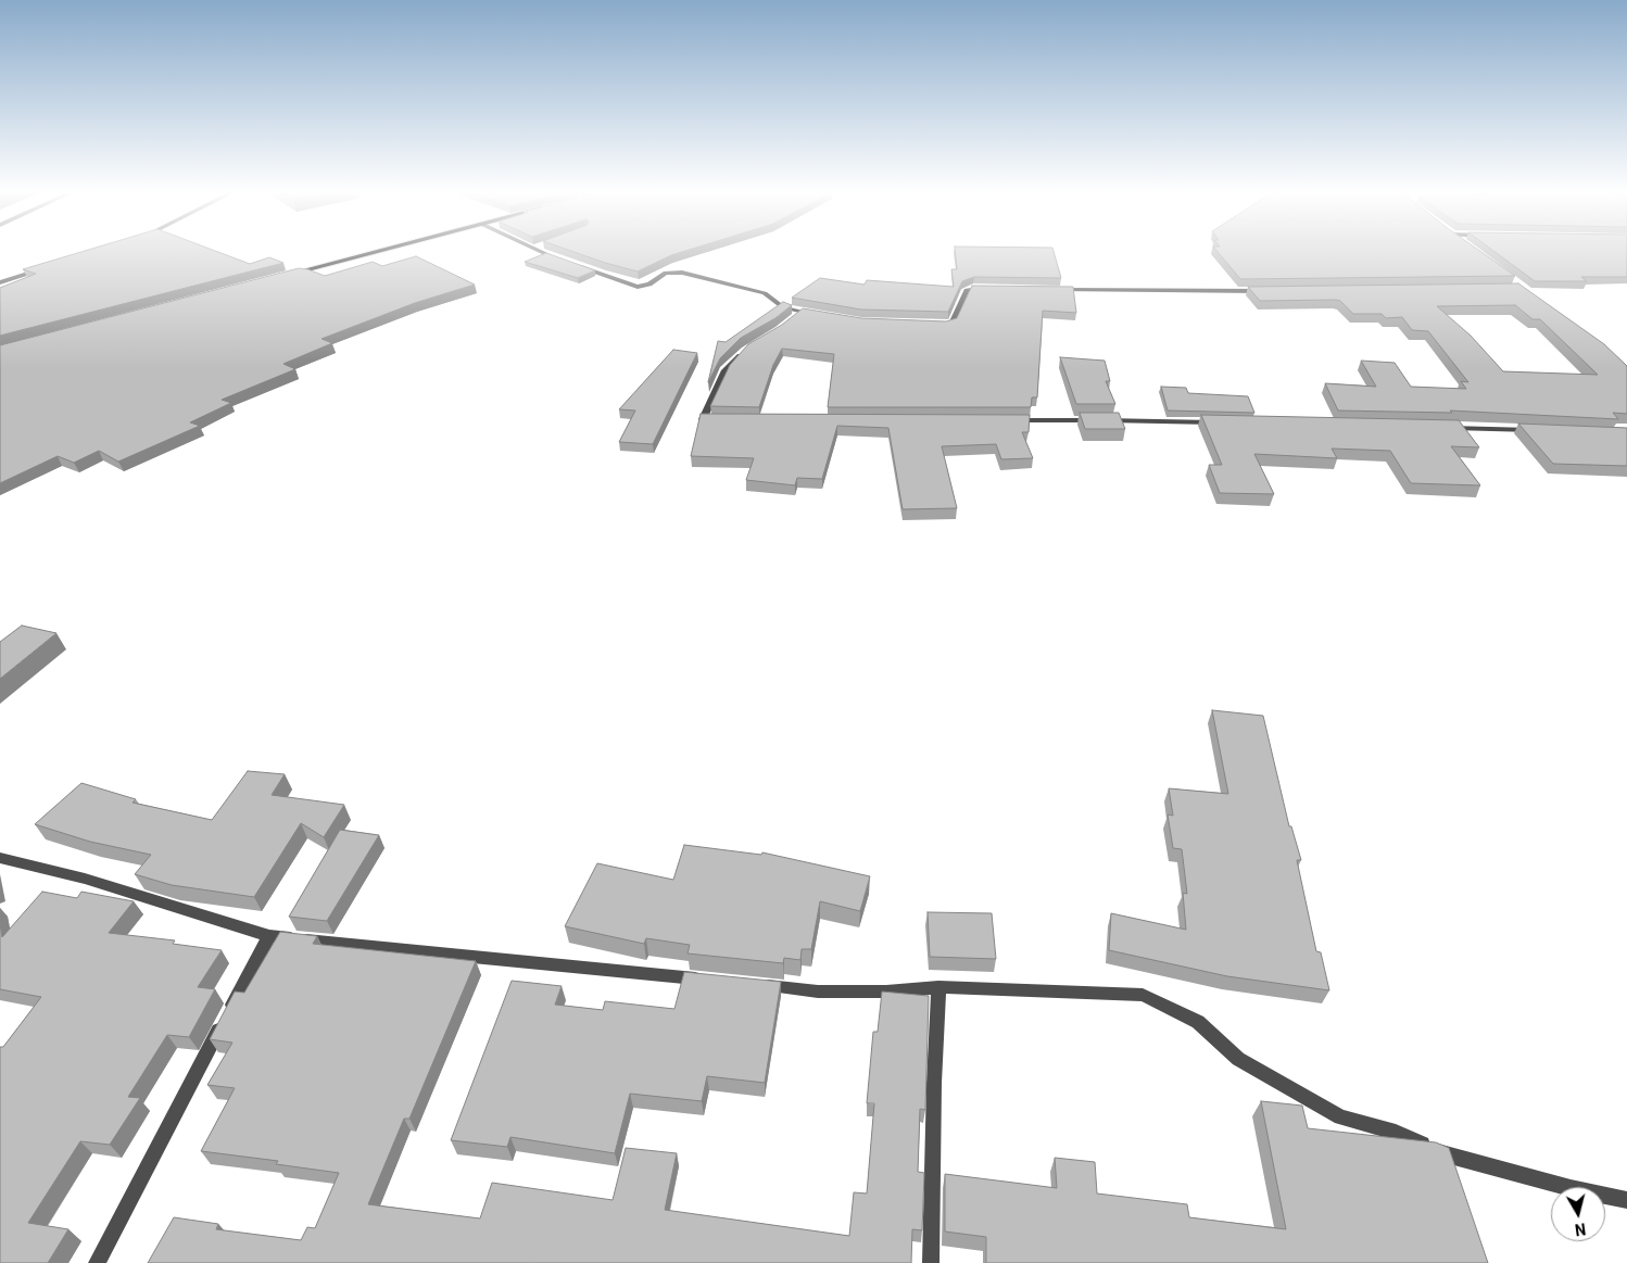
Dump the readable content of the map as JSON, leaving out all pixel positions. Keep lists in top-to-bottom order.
{
  "north": "bottom"
}
